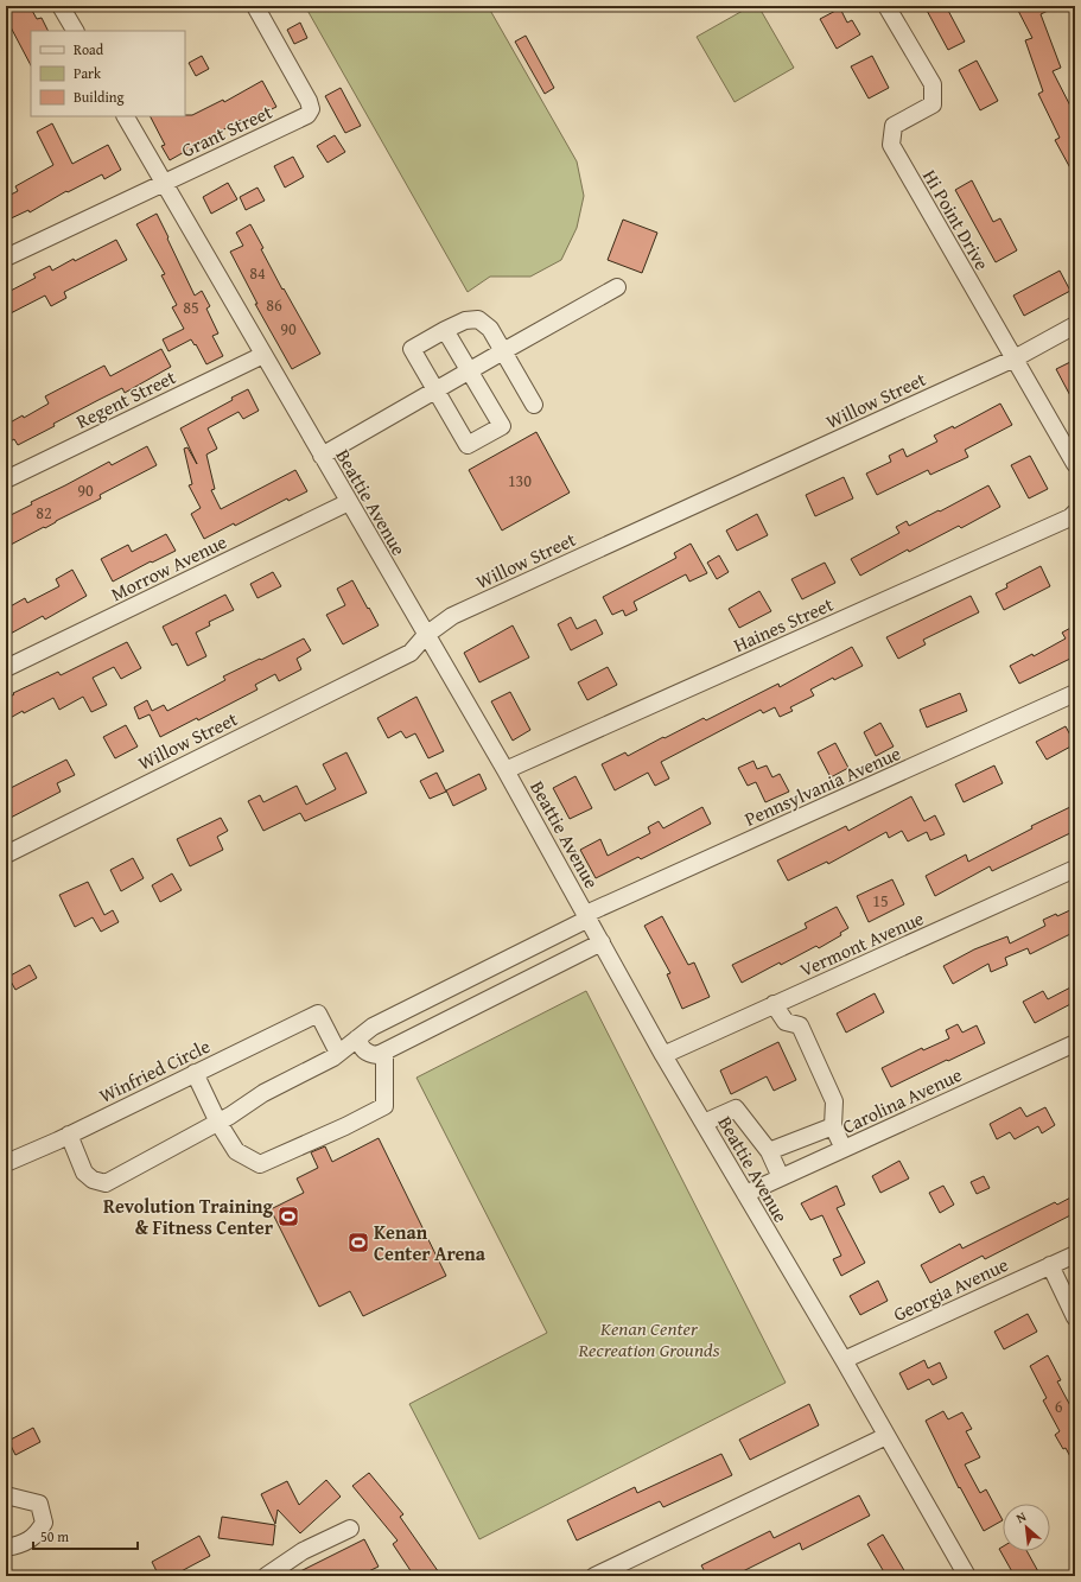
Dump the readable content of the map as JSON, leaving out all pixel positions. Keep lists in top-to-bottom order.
{
  "streets": {
    "street": [
      "Grant Street",
      "Hi Point Drive",
      "Regent Street",
      "Willow Street",
      "Beattie Avenue",
      "Morrow Avenue",
      "Haines Street",
      "Pennsylvania Avenue",
      "Vermont Avenue",
      "Winfried Circle",
      "Carolina Avenue",
      "Georgia Avenue"
    ]
  },
  "crossings": [
    ["Grant Street", "Beattie Avenue"],
    ["Hi Point Drive", "Willow Street"],
    ["Regent Street", "Beattie Avenue"],
    ["Willow Street", "Beattie Avenue"],
    ["Beattie Avenue", "Morrow Avenue"],
    ["Beattie Avenue", "Haines Street"],
    ["Beattie Avenue", "Pennsylvania Avenue"],
    ["Beattie Avenue", "Vermont Avenue"],
    ["Beattie Avenue", "Carolina Avenue"],
    ["Beattie Avenue", "Georgia Avenue"],
    ["Pennsylvania Avenue", "Winfried Circle"]
  ],
  "parks": ["Kenan Center Recreation Grounds"],
  "places": {
    "sports": ["Revolution Training & Fitness Center", "Kenan Center Arena"]
  },
  "house_numbers": [
    "84",
    "86",
    "85",
    "90",
    "130",
    "90",
    "82",
    "15",
    "6"
  ],
  "legend": ["Road", "Park", "Building"],
  "scale_bar": "50 m",
  "north": "top left"
}
